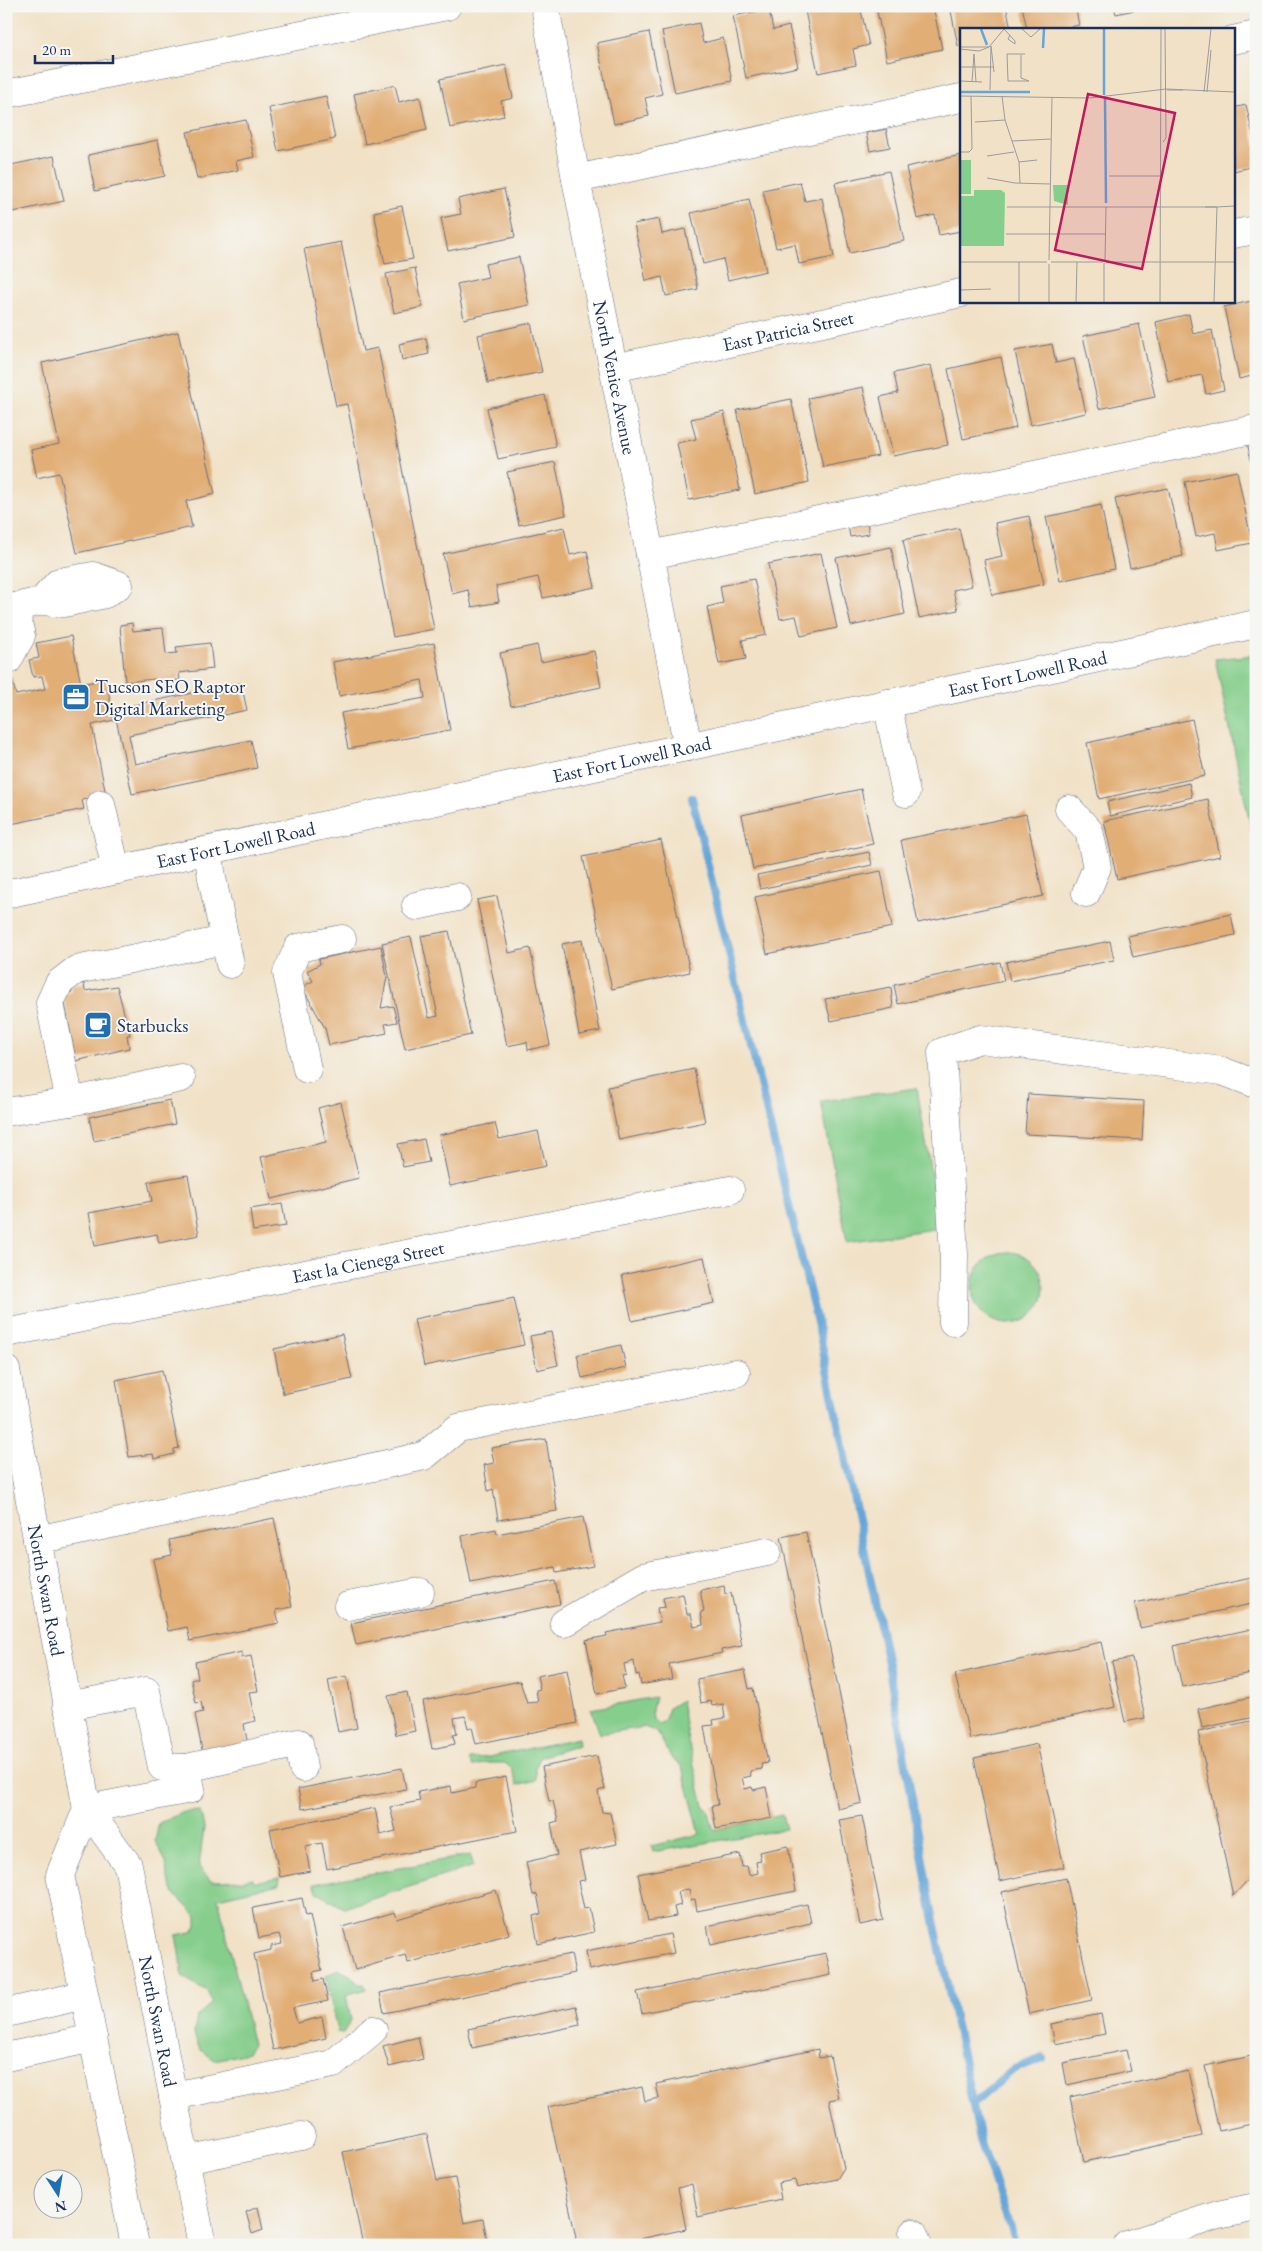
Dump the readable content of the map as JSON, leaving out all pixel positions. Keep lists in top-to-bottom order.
{
  "streets": {
    "street": [
      "East Patricia Street",
      "North Venice Avenue",
      "East Fort Lowell Road",
      "East la Cienega Street",
      "North Swan Road"
    ]
  },
  "crossings": [
    ["East Patricia Street", "North Venice Avenue"],
    ["North Venice Avenue", "East Fort Lowell Road"]
  ],
  "places": {
    "office": ["Tucson SEO Raptor Digital Marketing"],
    "cafe": ["Starbucks"]
  },
  "scale_bar": "20 m",
  "north": "bottom"
}
